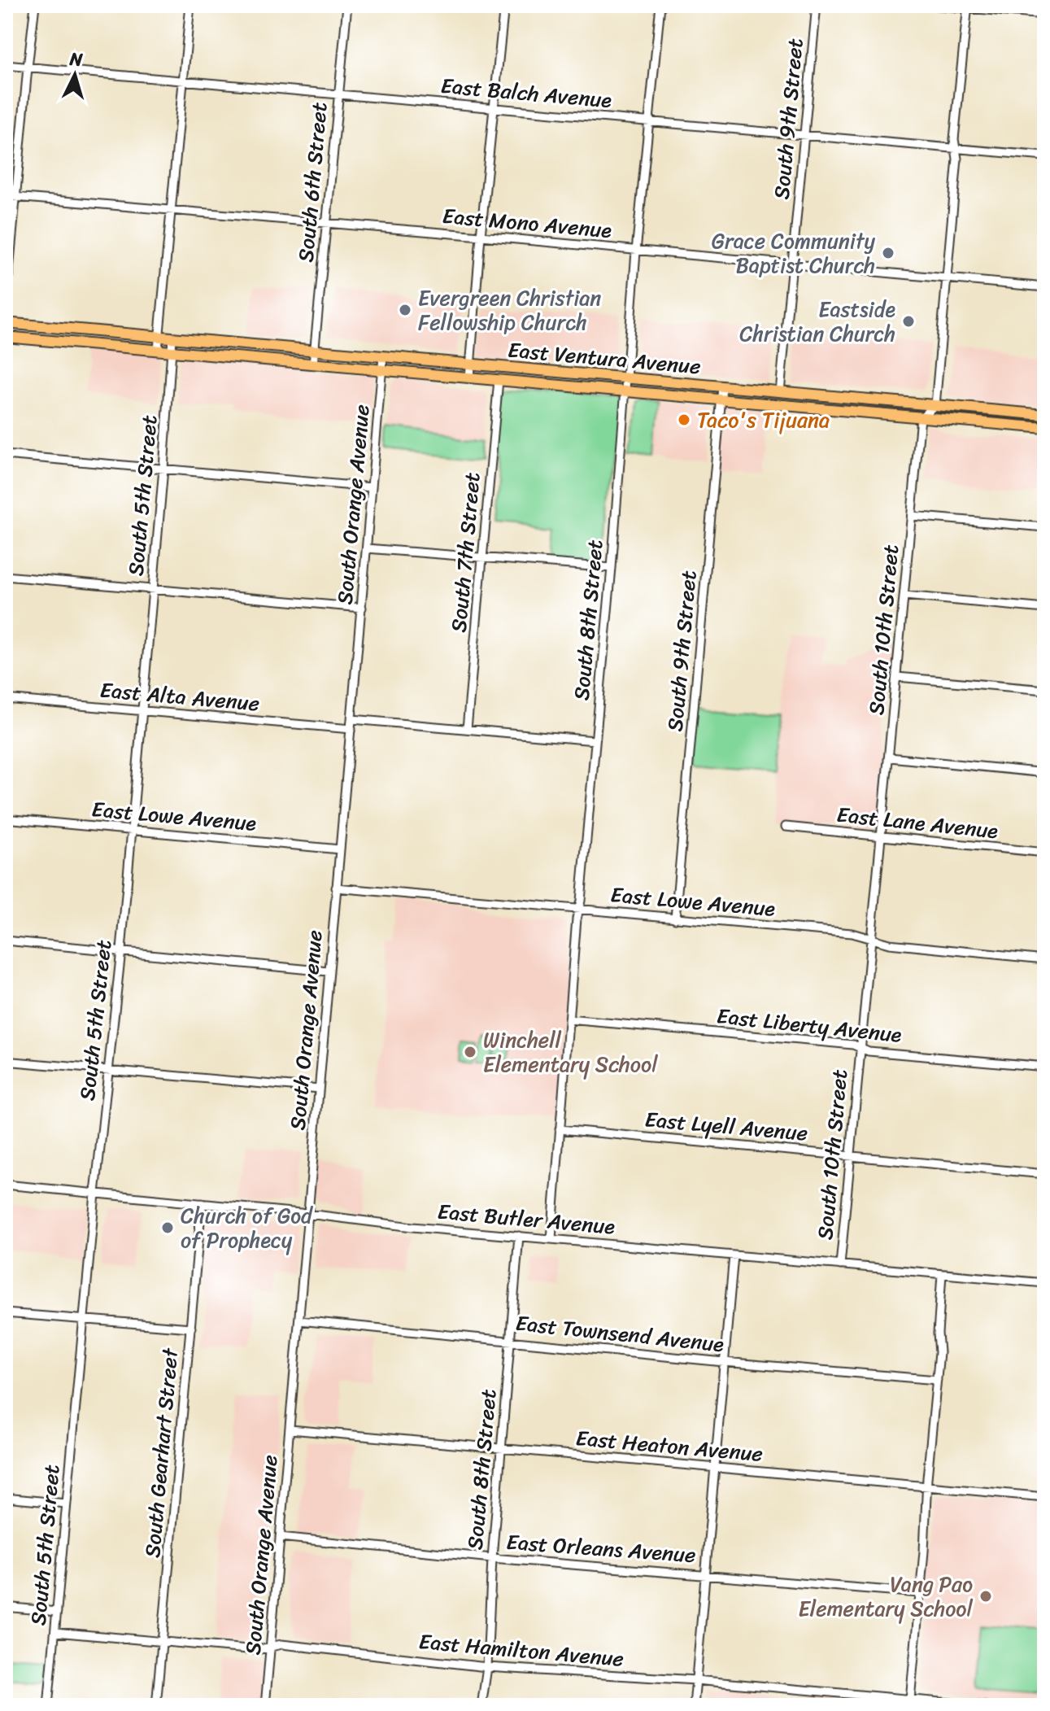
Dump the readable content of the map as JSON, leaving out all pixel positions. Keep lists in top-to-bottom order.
{
  "streets": {
    "main road": ["East Ventura Avenue"],
    "street": [
      "East Balch Avenue",
      "South 9th Street",
      "South 6th Street",
      "East Mono Avenue",
      "South 5th Street",
      "South Orange Avenue",
      "South 7th Street",
      "South 8th Street",
      "South 10th Street",
      "East Alta Avenue",
      "East Lowe Avenue",
      "East Lane Avenue",
      "East Liberty Avenue",
      "East Lyell Avenue",
      "East Butler Avenue",
      "East Townsend Avenue",
      "East Heaton Avenue",
      "South Gearhart Street",
      "East Orleans Avenue",
      "East Hamilton Avenue"
    ]
  },
  "crossings": [
    ["East Balch Avenue", "South 9th Street"],
    ["East Balch Avenue", "South 6th Street"],
    ["East Balch Avenue", "South 8th Street"],
    ["South 9th Street", "East Mono Avenue"],
    ["South 9th Street", "East Ventura Avenue"],
    ["South 9th Street", "East Lowe Avenue"],
    ["South 6th Street", "East Mono Avenue"],
    ["South 6th Street", "East Ventura Avenue"],
    ["East Mono Avenue", "South 8th Street"],
    ["East Ventura Avenue", "South 5th Street"],
    ["East Ventura Avenue", "South Orange Avenue"],
    ["East Ventura Avenue", "South 7th Street"],
    ["East Ventura Avenue", "South 8th Street"],
    ["East Ventura Avenue", "South 10th Street"],
    ["South 5th Street", "East Alta Avenue"],
    ["South 5th Street", "East Lowe Avenue"],
    ["South 5th Street", "East Butler Avenue"],
    ["South 5th Street", "East Hamilton Avenue"],
    ["South Orange Avenue", "East Alta Avenue"],
    ["South Orange Avenue", "East Lowe Avenue"],
    ["South Orange Avenue", "East Butler Avenue"],
    ["South Orange Avenue", "East Townsend Avenue"],
    ["South Orange Avenue", "East Heaton Avenue"],
    ["South Orange Avenue", "East Orleans Avenue"],
    ["South Orange Avenue", "East Hamilton Avenue"],
    ["South 8th Street", "East Lowe Avenue"],
    ["South 8th Street", "East Liberty Avenue"],
    ["South 8th Street", "East Lyell Avenue"],
    ["South 8th Street", "East Butler Avenue"],
    ["South 8th Street", "East Townsend Avenue"],
    ["South 8th Street", "East Heaton Avenue"],
    ["South 8th Street", "East Orleans Avenue"],
    ["South 8th Street", "East Hamilton Avenue"],
    ["South 10th Street", "East Lowe Avenue"],
    ["South 10th Street", "East Lane Avenue"],
    ["South 10th Street", "East Liberty Avenue"],
    ["South 10th Street", "East Lyell Avenue"],
    ["South 10th Street", "East Butler Avenue"],
    ["East Butler Avenue", "South Gearhart Street"],
    ["South Gearhart Street", "East Hamilton Avenue"]
  ],
  "places": [
    "Grace Community Baptist Church",
    "Evergreen Christian Fellowship Church",
    "Eastside Christian Church",
    "Taco's Tijuana",
    "Winchell Elementary School",
    "Church of God of Prophecy",
    "Vang Pao Elementary School"
  ],
  "north": "top"
}
